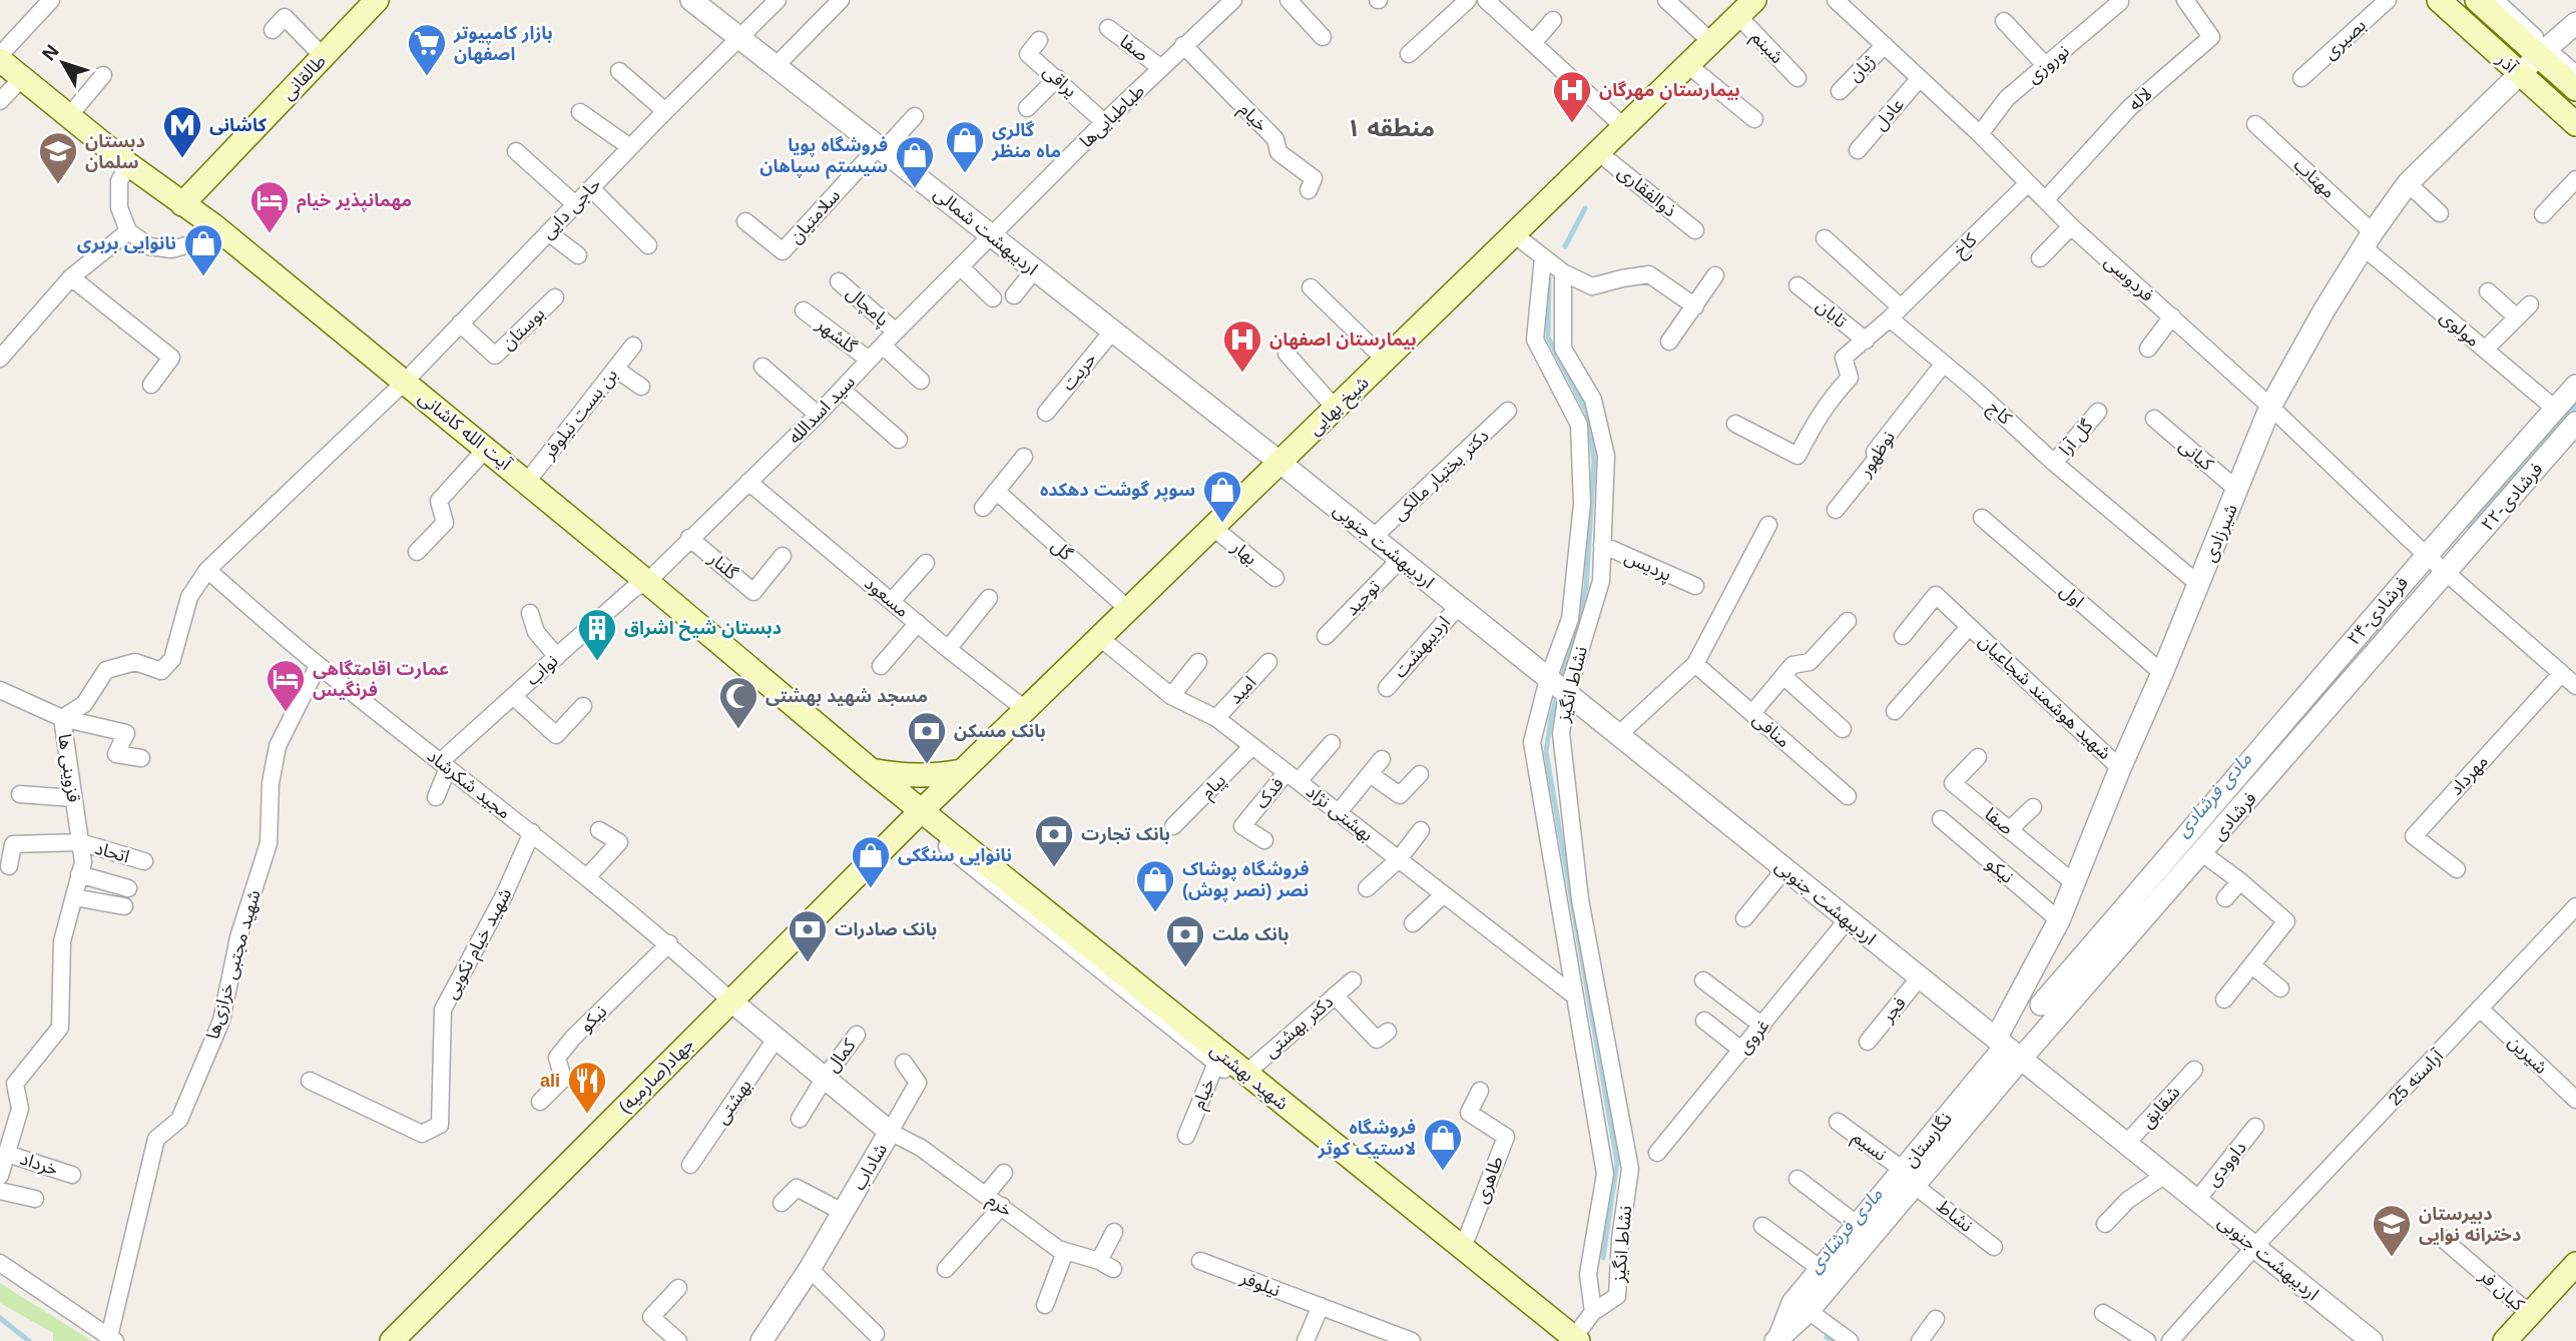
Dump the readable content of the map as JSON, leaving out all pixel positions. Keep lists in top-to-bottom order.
{
  "streets": {
    "main road": [
      "آذر",
      "طالقانی",
      "شیخ بهایی",
      "آیت الله کاشانی",
      "جهاد(صارمیه)",
      "شهید بهشتی"
    ],
    "street": [
      "بصیری",
      "شبنم",
      "صفا",
      "نوروزی",
      "ژیان",
      "یراقی",
      "لاله",
      "عادل",
      "طباطبایی‌ها",
      "خیام",
      "مهتاب",
      "ذوالفقاری",
      "حاجی دایی",
      "سلامتیان",
      "اردیبهشت شمالی",
      "کاخ",
      "فردوسی",
      "پامچال",
      "تابان",
      "بوستان",
      "مولوی",
      "گلشهر",
      "حریت",
      "سید اسدالله",
      "کاج",
      "بن بست نیلوفر",
      "گل آرا",
      "نوظهور",
      "کیانی",
      "دکتر بختیار مالکی",
      "۲۲-فرشادی",
      "شیرزادی",
      "اردیبهشت جنوبی",
      "گل",
      "بهار",
      "گلنار",
      "پردیس",
      "اول",
      "مسعود",
      "توحید",
      "۲۴-فرشادی",
      "اردیبهشت",
      "نواب",
      "نشاط انگیز",
      "امید",
      "شهید هوشمند شجاعیان",
      "منافی",
      "قزوینی ها",
      "مهرداد",
      "مجید شکرشاد",
      "پیام",
      "فدک",
      "بهشتی نژاد",
      "فرشادی",
      "اتحاد",
      "نیکو",
      "شهید خیام نکویی",
      "شهید مجتبی خرازی‌ها",
      "فجر",
      "دکتر بهشتی",
      "غروی",
      "شیرین",
      "کمال",
      "آراسته 25",
      "بهشتی",
      "شقایق",
      "نگارستان",
      "نسیم",
      "خرداد",
      "داوودی",
      "شاداب",
      "طاهری",
      "خرم",
      "نشاط",
      "نیلوفر",
      "کیان فر"
    ]
  },
  "crossings": [
    ["شبنم", "شیخ بهایی"],
    ["صفا", "طباطبایی‌ها"],
    ["صفا", "شیرزادی"],
    ["آذر", "شیرزادی"],
    ["نوروزی", "فردوسی"],
    ["ژیان", "فردوسی"],
    ["طالقانی", "آیت الله کاشانی"],
    ["یراقی", "طباطبایی‌ها"],
    ["لاله", "فردوسی"],
    ["عادل", "فردوسی"],
    ["طباطبایی‌ها", "خیام"],
    ["طباطبایی‌ها", "اردیبهشت شمالی"],
    ["طباطبایی‌ها", "سید اسدالله"],
    ["خیام", "شهید بهشتی"],
    ["مهتاب", "مولوی"],
    ["مهتاب", "شیرزادی"],
    ["ذوالفقاری", "شیخ بهایی"],
    ["حاجی دایی", "اردیبهشت شمالی"],
    ["حاجی دایی", "بوستان"],
    ["حاجی دایی", "آیت الله کاشانی"],
    ["حاجی دایی", "قزوینی ها"],
    ["سلامتیان", "اردیبهشت شمالی"],
    ["اردیبهشت شمالی", "حریت"],
    ["اردیبهشت شمالی", "شیخ بهایی"],
    ["اردیبهشت شمالی", "سید اسدالله"],
    ["اردیبهشت شمالی", "اردیبهشت جنوبی"],
    ["کاخ", "فردوسی"],
    ["کاخ", "تابان"],
    ["کاخ", "کاج"],
    ["فردوسی", "۲۲-فرشادی"],
    ["فردوسی", "شیرزادی"],
    ["فردوسی", "۲۴-فرشادی"],
    ["فردوسی", "فرشادی"],
    ["پامچال", "سید اسدالله"],
    ["مولوی", "شیرزادی"],
    ["مولوی", "۲۴-فرشادی"],
    ["گلشهر", "سید اسدالله"],
    ["شیخ بهایی", "آیت الله کاشانی"],
    ["شیخ بهایی", "اردیبهشت جنوبی"],
    ["شیخ بهایی", "گل"],
    ["شیخ بهایی", "بهار"],
    ["شیخ بهایی", "مسعود"],
    ["شیخ بهایی", "بهشتی نژاد"],
    ["شیخ بهایی", "جهاد(صارمیه)"],
    ["شیخ بهایی", "شهید بهشتی"],
    ["سید اسدالله", "آیت الله کاشانی"],
    ["سید اسدالله", "گلنار"],
    ["سید اسدالله", "مسعود"],
    ["سید اسدالله", "نواب"],
    ["کاج", "گل آرا"],
    ["کاج", "نوظهور"],
    ["کاج", "شیرزادی"],
    ["بن بست نیلوفر", "آیت الله کاشانی"],
    ["آیت الله کاشانی", "نواب"],
    ["آیت الله کاشانی", "قزوینی ها"],
    ["آیت الله کاشانی", "جهاد(صارمیه)"],
    ["آیت الله کاشانی", "شهید بهشتی"],
    ["کیانی", "شیرزادی"],
    ["دکتر بختیار مالکی", "اردیبهشت جنوبی"],
    ["۲۲-فرشادی", "فرشادی"],
    ["شیرزادی", "اردیبهشت جنوبی"],
    ["شیرزادی", "اول"],
    ["شیرزادی", "شهید هوشمند شجاعیان"],
    ["شیرزادی", "فرشادی"],
    ["شیرزادی", "نیکو"],
    ["شیرزادی", "نگارستان"],
    ["اردیبهشت جنوبی", "توحید"],
    ["اردیبهشت جنوبی", "اردیبهشت"],
    ["اردیبهشت جنوبی", "نشاط انگیز"],
    ["اردیبهشت جنوبی", "فرشادی"],
    ["اردیبهشت جنوبی", "فجر"],
    ["اردیبهشت جنوبی", "غروی"],
    ["اردیبهشت جنوبی", "آراسته 25"],
    ["اردیبهشت جنوبی", "شقایق"],
    ["اردیبهشت جنوبی", "نگارستان"],
    ["اردیبهشت جنوبی", "داوودی"],
    ["پردیس", "نشاط انگیز"],
    ["۲۴-فرشادی", "فرشادی"],
    ["نواب", "مجید شکرشاد"],
    ["نشاط انگیز", "بهشتی نژاد"],
    ["امید", "بهشتی نژاد"],
    ["قزوینی ها", "مجید شکرشاد"],
    ["قزوینی ها", "اتحاد"],
    ["مجید شکرشاد", "نیکو"],
    ["مجید شکرشاد", "شهید خیام نکویی"],
    ["مجید شکرشاد", "شهید مجتبی خرازی‌ها"],
    ["مجید شکرشاد", "جهاد(صارمیه)"],
    ["مجید شکرشاد", "شاداب"],
    ["پیام", "بهشتی نژاد"],
    ["فدک", "بهشتی نژاد"],
    ["فرشادی", "نگارستان"],
    ["دکتر بهشتی", "شهید بهشتی"],
    ["شیرین", "آراسته 25"],
    ["کمال", "شاداب"],
    ["جهاد(صارمیه)", "شهید بهشتی"],
    ["جهاد(صارمیه)", "شاداب"],
    ["شهید بهشتی", "طاهری"],
    ["بهشتی", "شاداب"],
    ["نگارستان", "نسیم"],
    ["نگارستان", "نشاط"],
    ["نسیم", "نشاط"],
    ["شاداب", "خرم"]
  ],
  "districts": ["منطقه ۱"],
  "water": ["مادی فرشادی"],
  "places": {
    "supermarket": ["بازار کامپیوتر اصفهان"],
    "hospital": ["بیمارستان مهرگان", "بیمارستان اصفهان"],
    "metro station": ["کاشانی"],
    "shop": [
      "گالری ماه منظر",
      "فروشگاه پویا سیستم سپاهان",
      "نانوایی بربری",
      "سوپر گوشت دهکده",
      "نانوایی سنگکی",
      "فروشگاه پوشاک نصر (نصر پوش)",
      "فروشگاه لاستیک کوثر"
    ],
    "school or university": ["دبستان سلمان", "دبیرستان دخترانه نوایی"],
    "hotel": ["مهمانپذیر خیام", "عمارت اقامتگاهی فرنگیس"],
    "building": ["دبستان شیخ اشراق"],
    "mosque": ["مسجد شهید بهشتی"],
    "bank": [
      "بانک مسکن",
      "بانک تجارت",
      "بانک صادرات",
      "بانک ملت"
    ],
    "restaurant": ["ali"]
  },
  "north": "top left"
}
